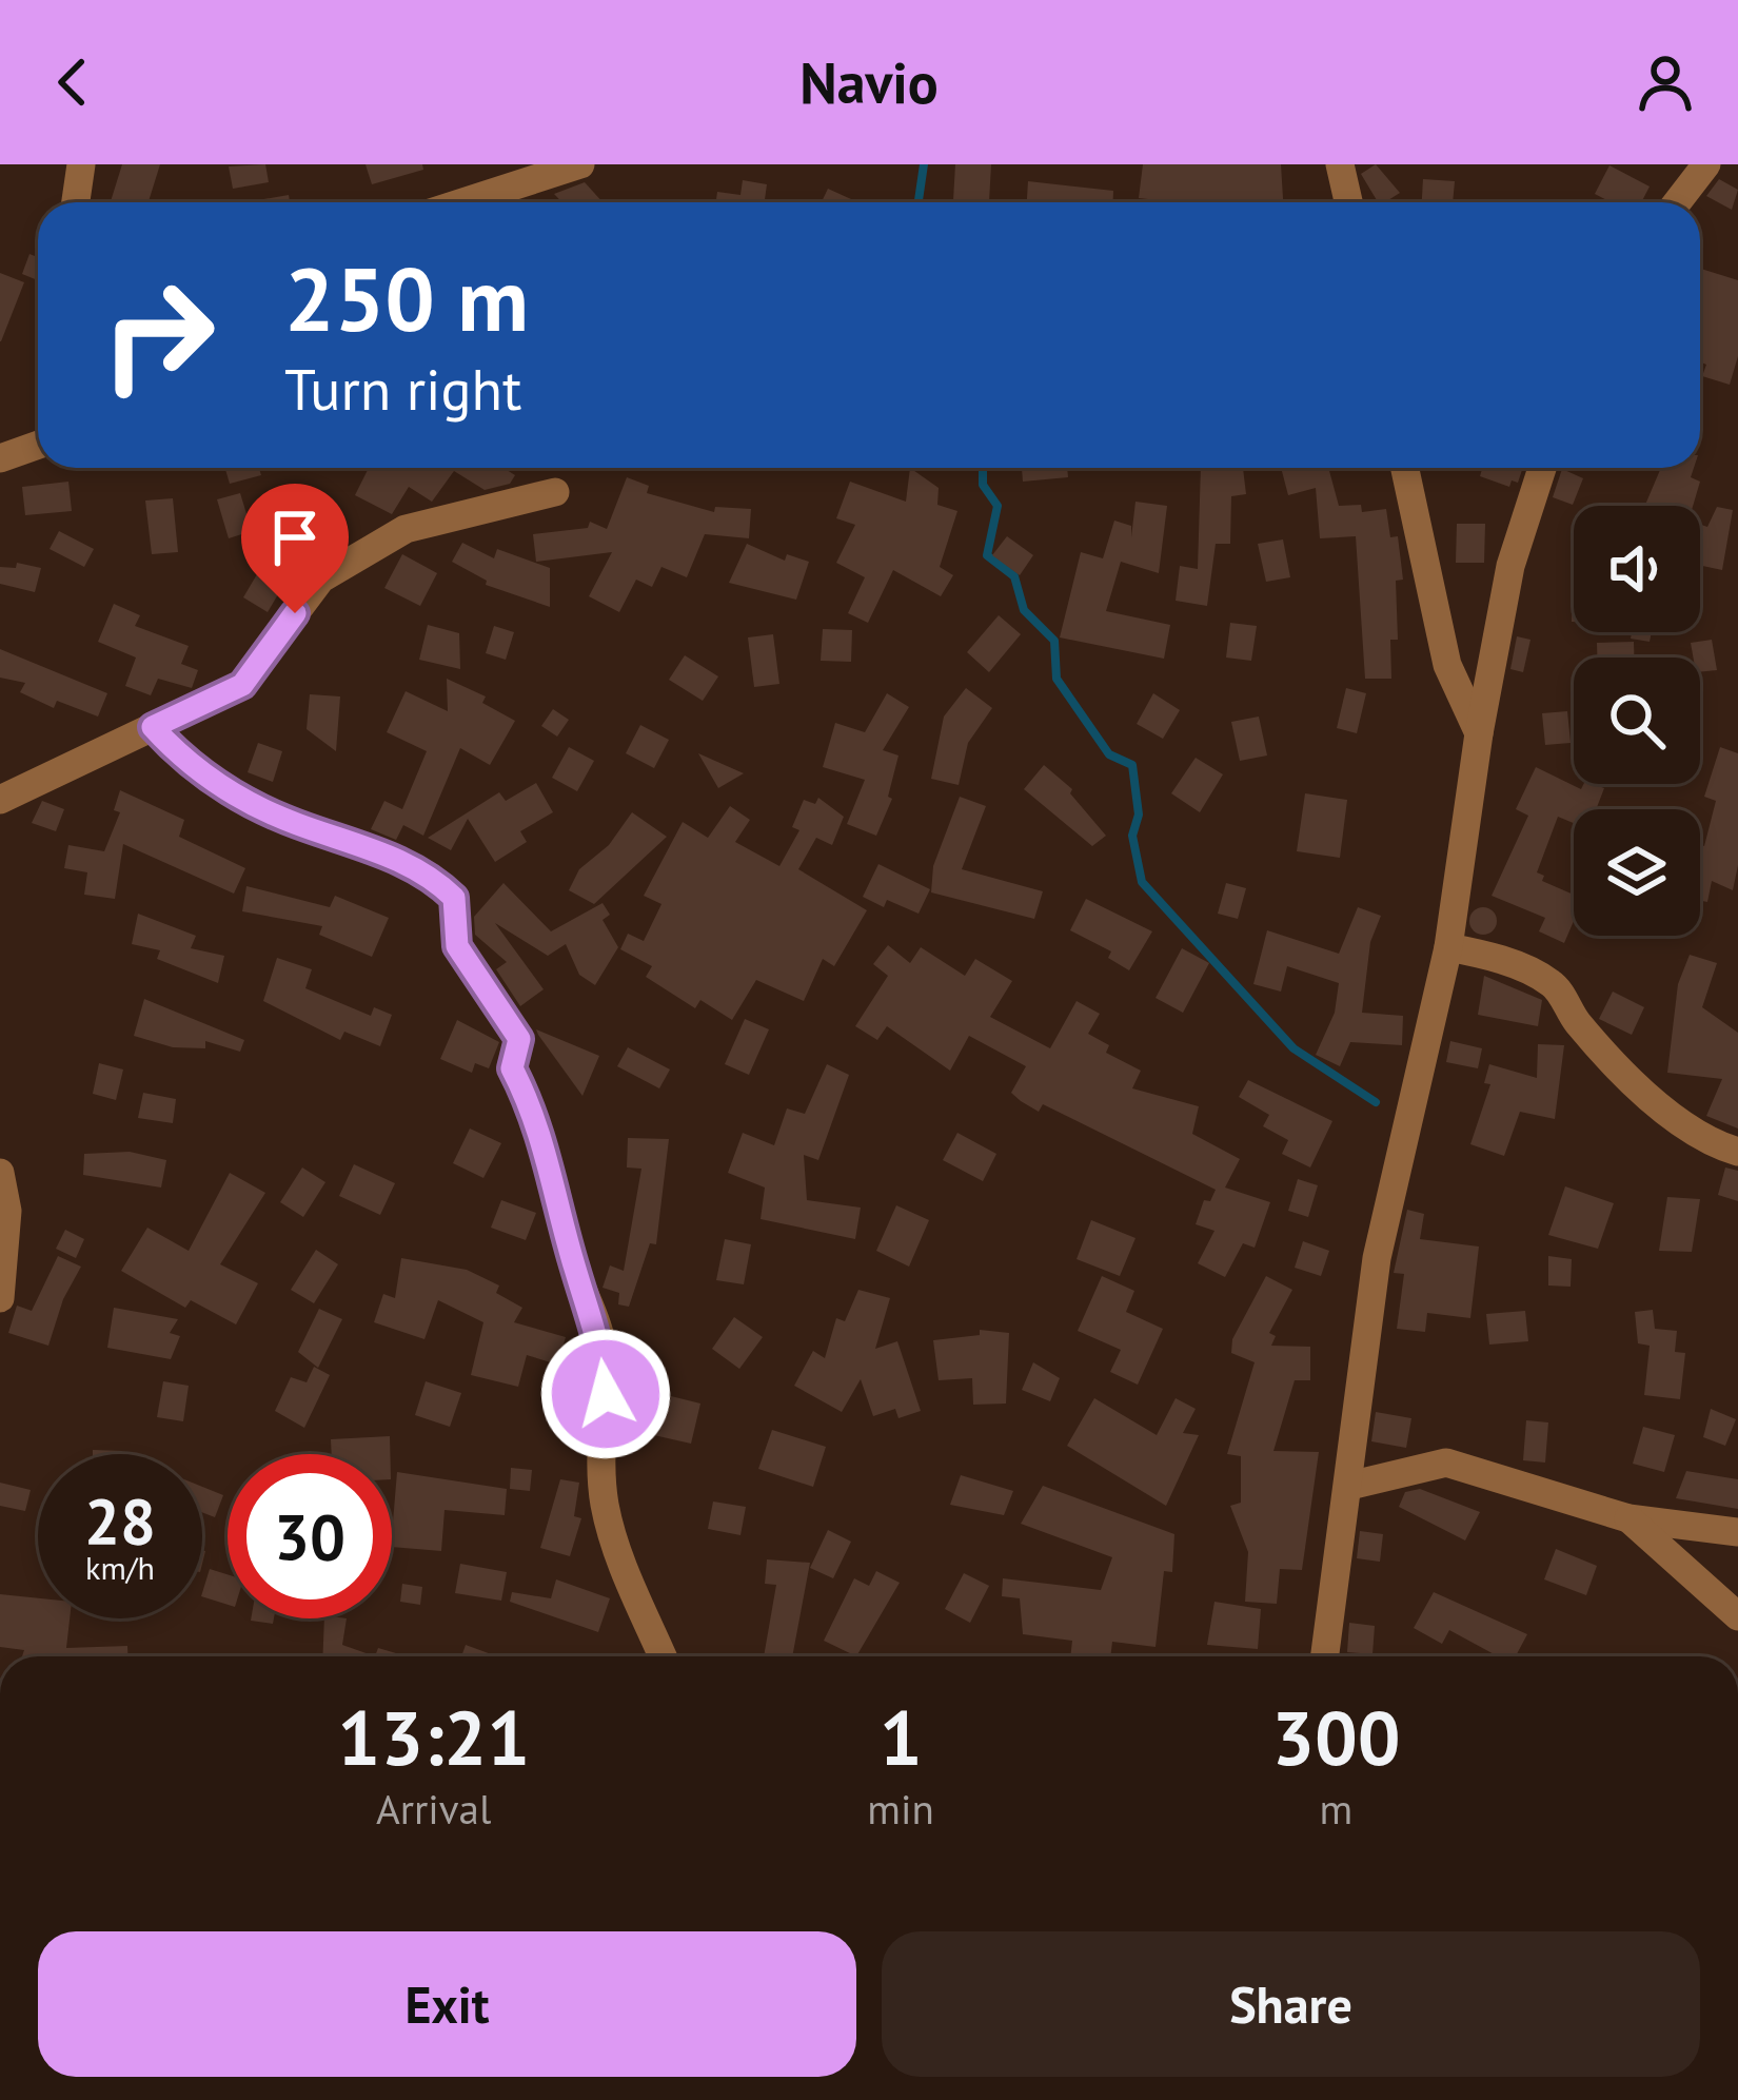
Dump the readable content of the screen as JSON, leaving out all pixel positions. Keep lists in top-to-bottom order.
{
  "page": {
    "header": "Navio",
    "turn": ["250 m", "Turn right"],
    "speed": "28 km/h",
    "limit": "30",
    "eta": [
      "13:21",
      "Arrival",
      "1",
      "min",
      "300",
      "m"
    ],
    "buttons": ["Exit", "Share"]
  }
}
